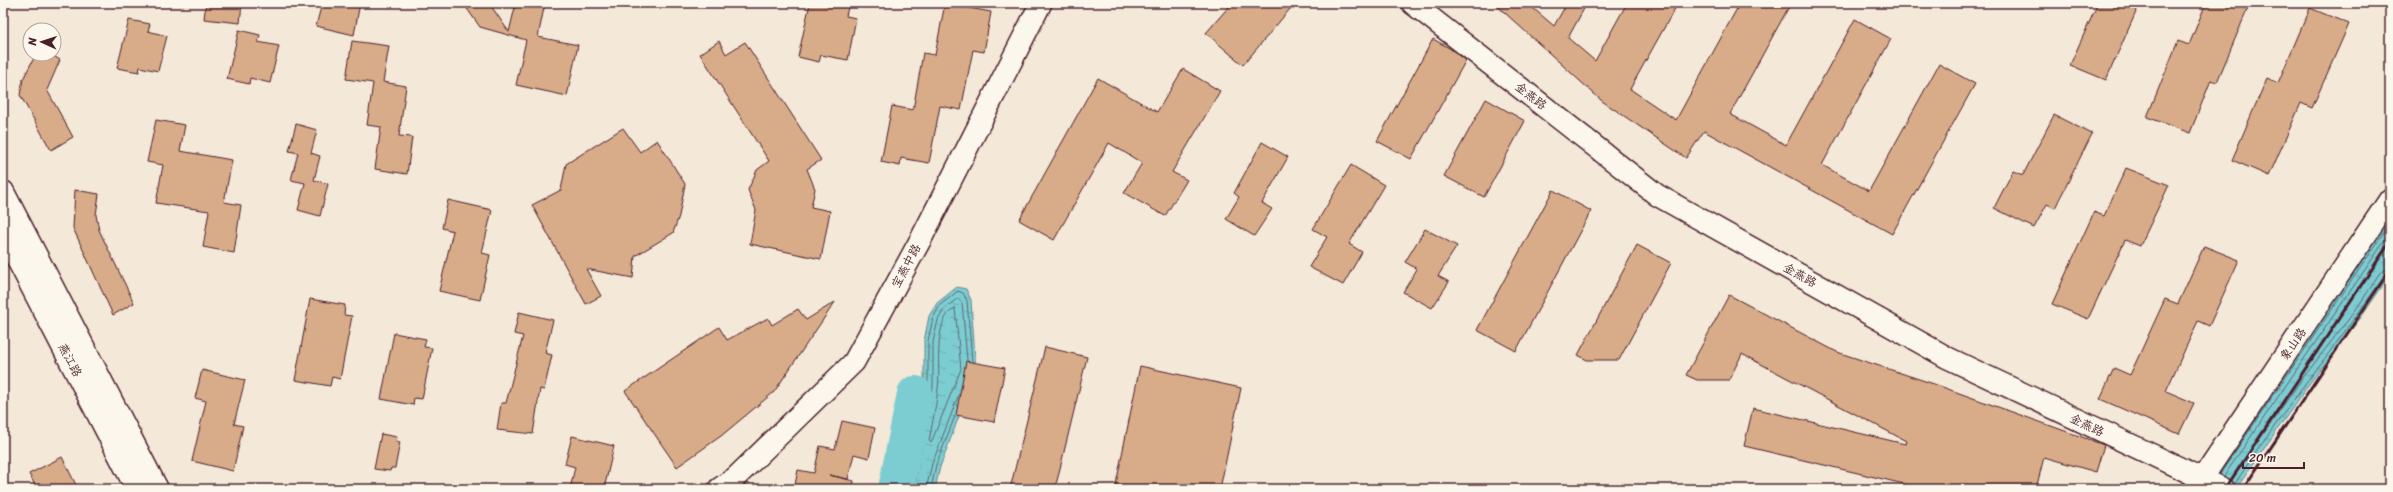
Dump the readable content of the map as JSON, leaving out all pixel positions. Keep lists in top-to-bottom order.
{
  "streets": {
    "main road": ["燕江路"],
    "street": ["金燕路", "宝燕中路", "象山路"]
  },
  "crossings": [
    ["金燕路", "象山路"]
  ],
  "scale_bar": "20 m",
  "north": "left"
}
